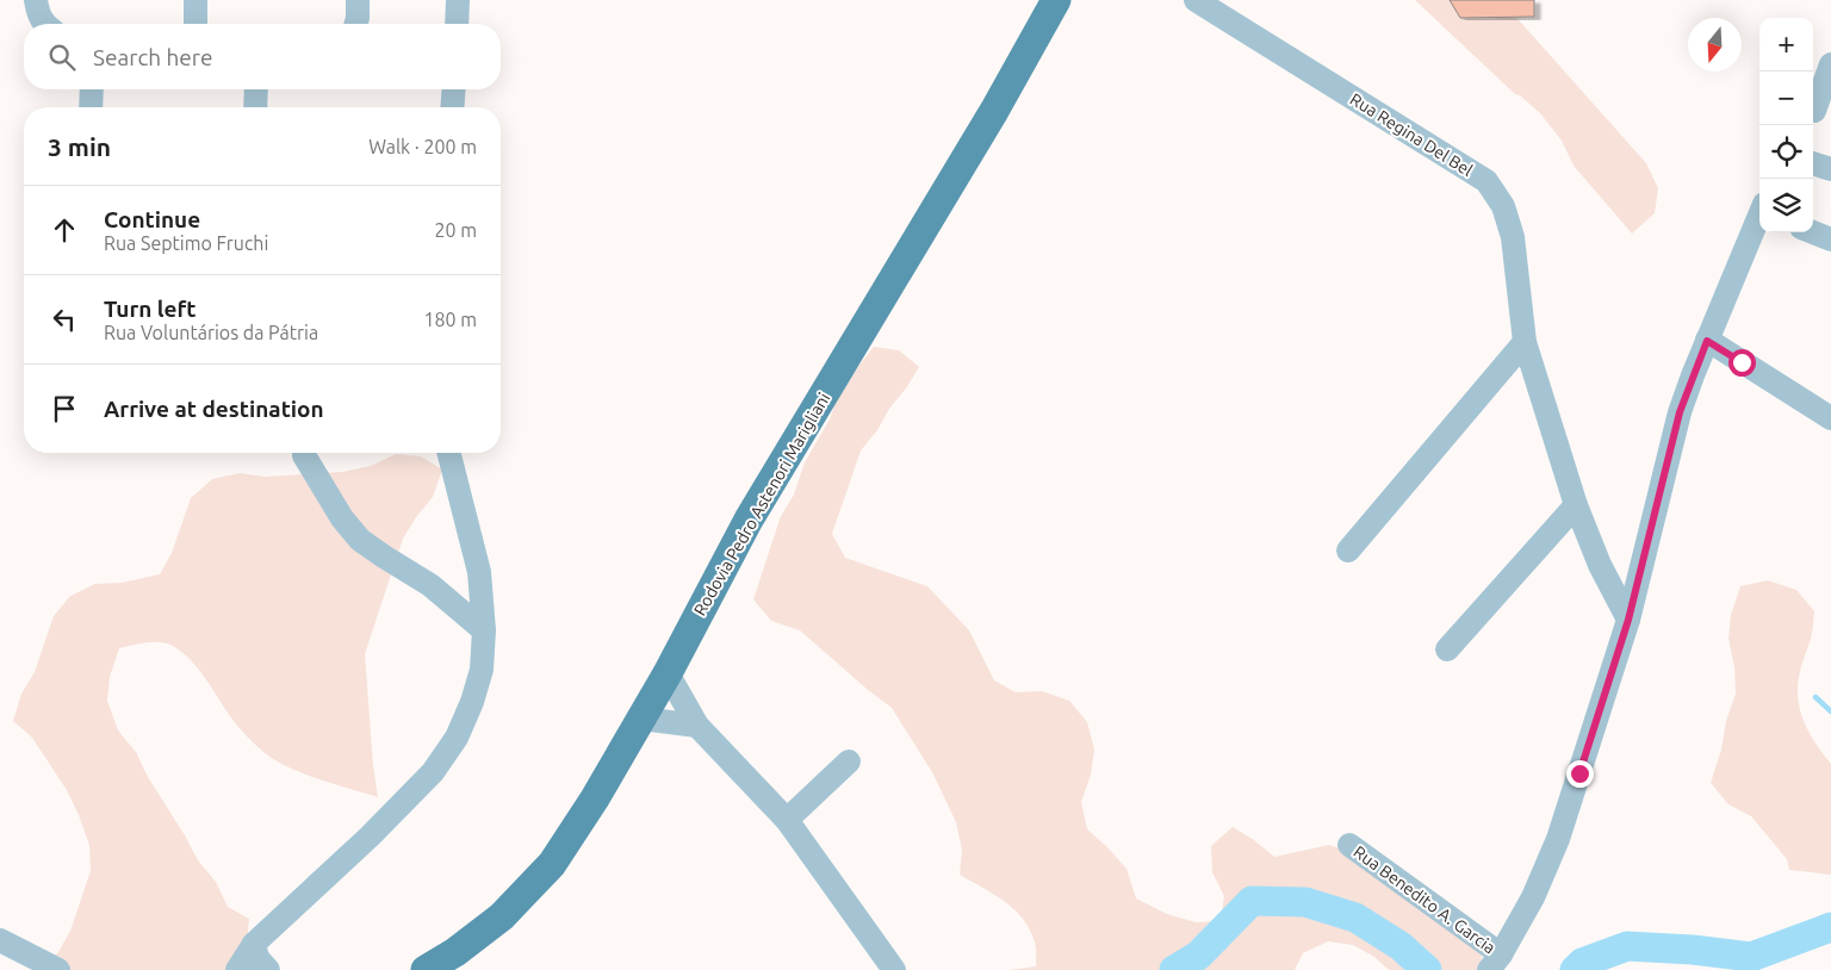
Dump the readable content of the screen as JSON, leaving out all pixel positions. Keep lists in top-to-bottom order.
{
  "streets": {
    "main road": ["Rodovia Pedro Astenori Marigliani"],
    "street": ["Rua Regina Del Bel", "Rua Benedito A. Garcia"]
  },
  "north": "bottom",
  "page": {
    "map_buttons": ["+", "−"],
    "search": "Search here",
    "heading": ["3 min", "Walk · 200 m"],
    "list": [
      ["Continue", "Rua Septimo Fruchi", "20 m"],
      ["Turn left", "Rua Voluntários da Pátria", "180 m"],
      "Arrive at destination"
    ]
  }
}
